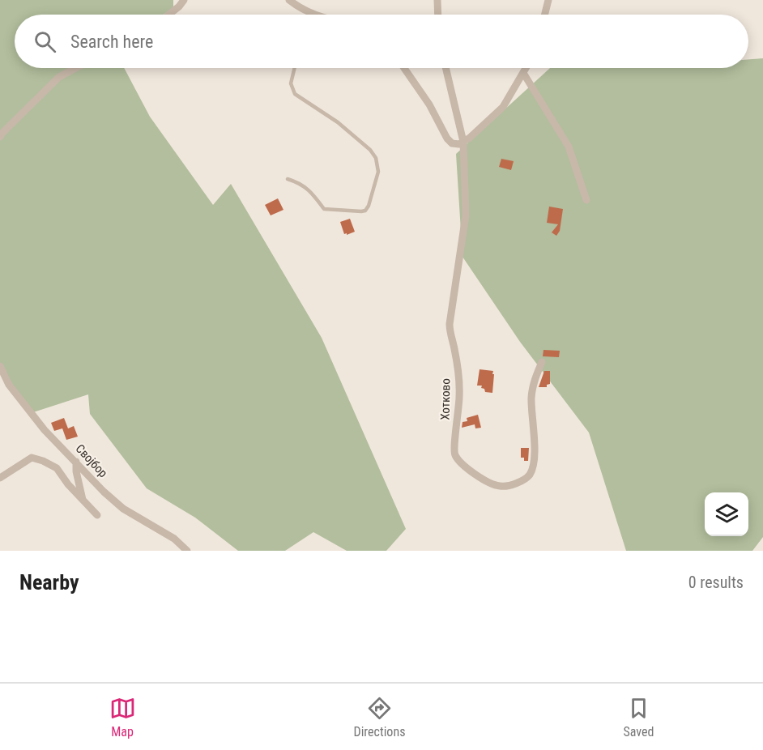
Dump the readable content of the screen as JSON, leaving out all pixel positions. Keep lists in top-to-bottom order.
{
  "streets": {
    "street": ["Хотково", "Својбор"]
  },
  "page": {
    "search": "Search here",
    "heading": ["Nearby", "0 results"],
    "nav": ["Map", "Directions", "Saved"]
  }
}
